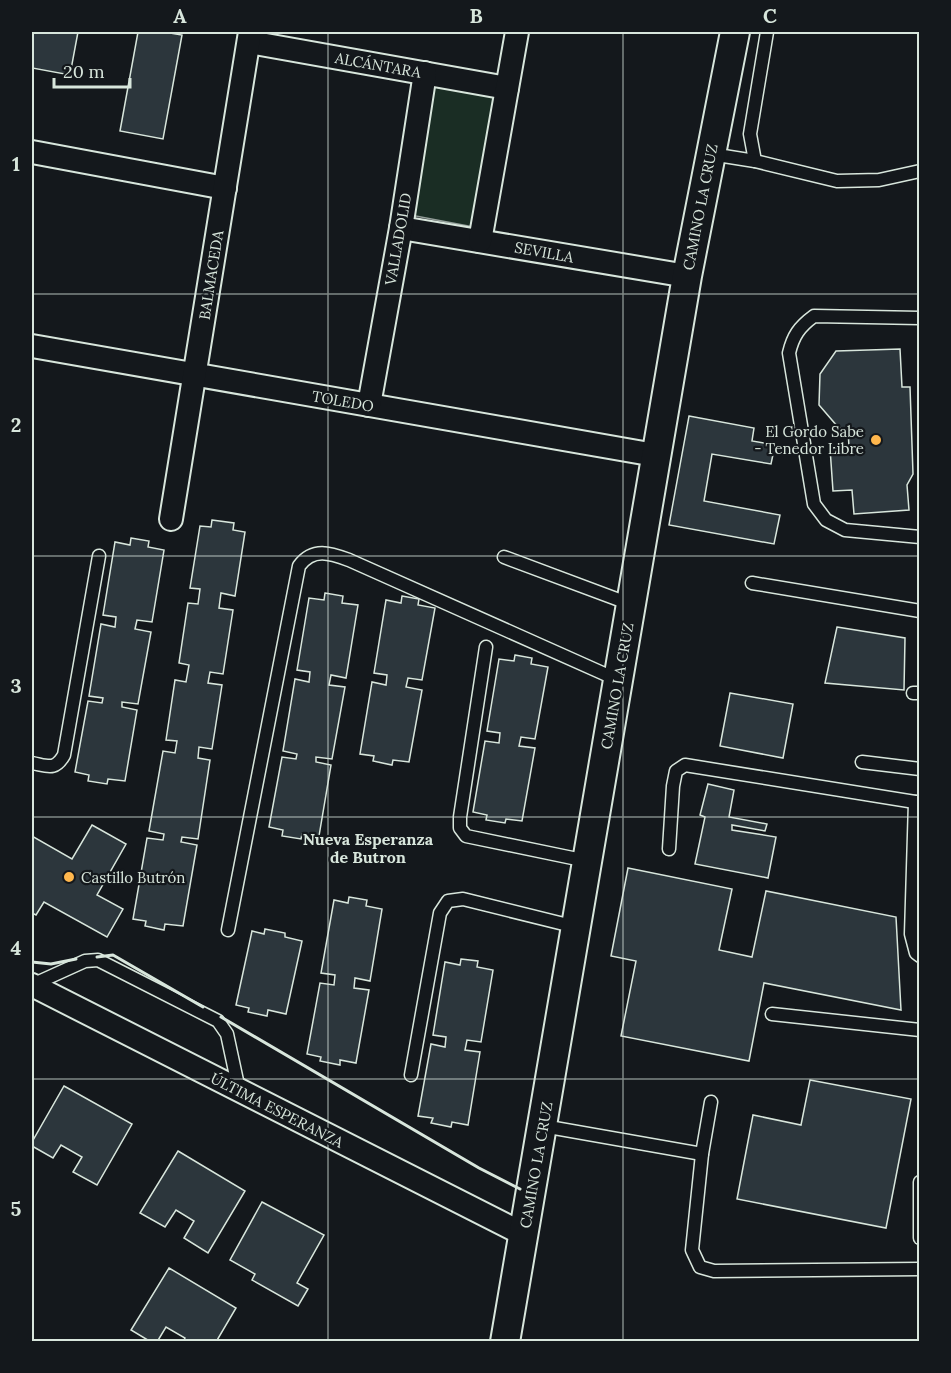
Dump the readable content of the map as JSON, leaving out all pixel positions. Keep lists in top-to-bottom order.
{
  "streets": {
    "street": [
      "ALCÁNTARA",
      "CAMINO LA CRUZ",
      "VALLADOLID",
      "SEVILLA",
      "BALMACEDA",
      "TOLEDO",
      "ÚLTIMA ESPERANZA"
    ]
  },
  "crossings": [
    ["ALCÁNTARA", "VALLADOLID"],
    ["ALCÁNTARA", "BALMACEDA"],
    ["CAMINO LA CRUZ", "SEVILLA"],
    ["CAMINO LA CRUZ", "TOLEDO"],
    ["CAMINO LA CRUZ", "ÚLTIMA ESPERANZA"],
    ["VALLADOLID", "SEVILLA"],
    ["VALLADOLID", "TOLEDO"],
    ["BALMACEDA", "TOLEDO"]
  ],
  "districts": ["Nueva Esperanza de Butron"],
  "places": ["El Gordo Sabe - Tenedor Libre", "Castillo Butrón"],
  "scale_bar": "20 m",
  "grid": {
    "columns": ["A", "B", "C"],
    "rows": [
      "1",
      "2",
      "3",
      "4",
      "5"
    ]
  }
}
